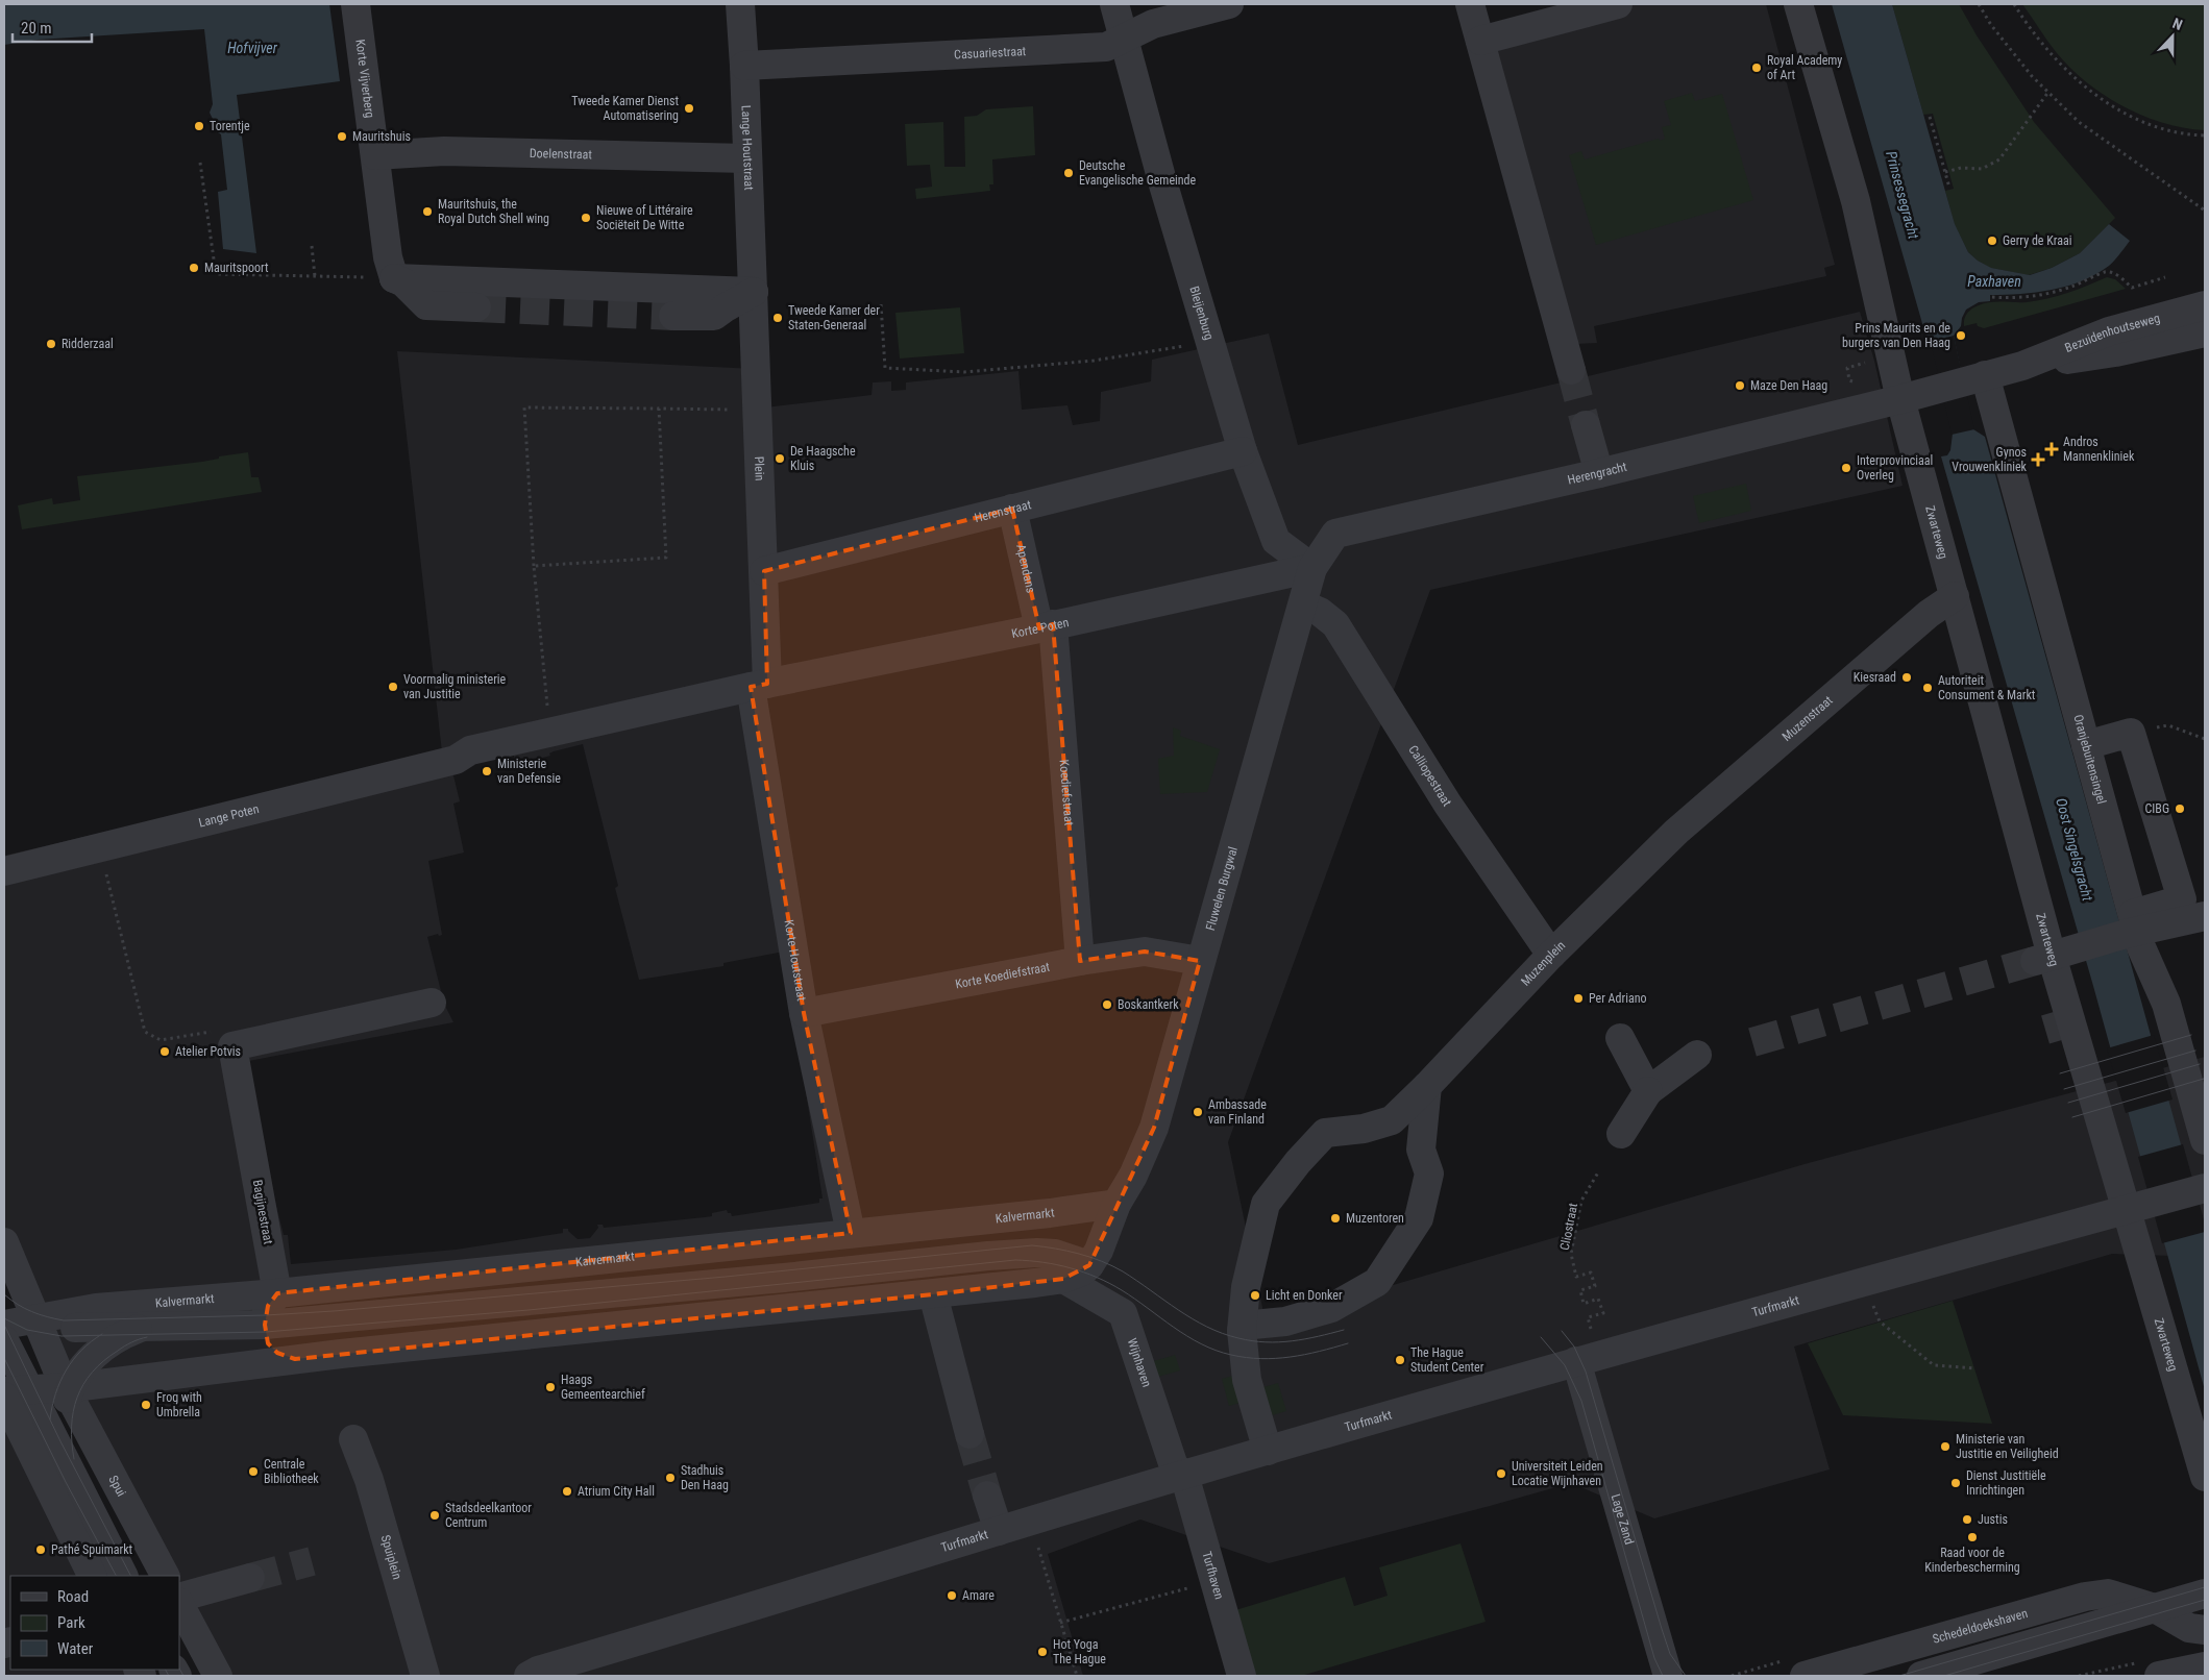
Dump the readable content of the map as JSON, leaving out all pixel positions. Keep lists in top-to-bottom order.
{
  "streets": {
    "street": [
      "Casuariestraat",
      "Korte Vijverberg",
      "Lange Houtstraat",
      "Doelenstraat",
      "Bleijenburg",
      "Bezuidenhoutseweg",
      "Plein",
      "Herengracht",
      "Herenstraat",
      "Zwarteweg",
      "Apendans",
      "Korte Poten",
      "Muzenstraat",
      "Oranjebuitensingel",
      "Calliopestraat",
      "Koediefstraat",
      "Lange Poten",
      "Fluwelen Burgwal",
      "Korte Houtstraat",
      "Muzenplein",
      "Korte Koediefstraat",
      "Bagijnestraat",
      "Kalvermarkt",
      "Turfmarkt",
      "Wijnhaven",
      "Spui",
      "Lage Zand",
      "Spuiplein",
      "Turfhaven",
      "Schedeldoekshaven"
    ],
    "path": ["Cliostraat"]
  },
  "crossings": [
    ["Casuariestraat", "Lange Houtstraat"],
    ["Casuariestraat", "Bleijenburg"],
    ["Korte Vijverberg", "Doelenstraat"],
    ["Lange Houtstraat", "Doelenstraat"],
    ["Lange Houtstraat", "Plein"],
    ["Bleijenburg", "Herengracht"],
    ["Bleijenburg", "Herenstraat"],
    ["Bleijenburg", "Korte Poten"],
    ["Bleijenburg", "Fluwelen Burgwal"],
    ["Bezuidenhoutseweg", "Herengracht"],
    ["Bezuidenhoutseweg", "Zwarteweg"],
    ["Bezuidenhoutseweg", "Oranjebuitensingel"],
    ["Plein", "Herenstraat"],
    ["Plein", "Korte Poten"],
    ["Plein", "Korte Houtstraat"],
    ["Herengracht", "Zwarteweg"],
    ["Herengracht", "Korte Poten"],
    ["Herengracht", "Fluwelen Burgwal"],
    ["Herenstraat", "Apendans"],
    ["Zwarteweg", "Muzenstraat"],
    ["Zwarteweg", "Turfmarkt"],
    ["Apendans", "Korte Poten"],
    ["Apendans", "Koediefstraat"],
    ["Korte Poten", "Koediefstraat"],
    ["Korte Poten", "Fluwelen Burgwal"],
    ["Korte Poten", "Korte Houtstraat"],
    ["Muzenstraat", "Muzenplein"],
    ["Calliopestraat", "Fluwelen Burgwal"],
    ["Calliopestraat", "Muzenplein"],
    ["Koediefstraat", "Korte Koediefstraat"],
    ["Fluwelen Burgwal", "Korte Koediefstraat"],
    ["Fluwelen Burgwal", "Kalvermarkt"],
    ["Korte Houtstraat", "Korte Koediefstraat"],
    ["Korte Houtstraat", "Kalvermarkt"],
    ["Bagijnestraat", "Kalvermarkt"],
    ["Kalvermarkt", "Spui"],
    ["Turfmarkt", "Wijnhaven"],
    ["Turfmarkt", "Lage Zand"],
    ["Turfmarkt", "Turfhaven"],
    ["Wijnhaven", "Turfhaven"]
  ],
  "water": [
    "Hofvijver",
    "Prinsessegracht",
    "Paxhaven",
    "Oost Singelsgracht"
  ],
  "places": {
    "other": [
      "Royal Academy of Art",
      "Tweede Kamer Dienst Automatisering",
      "Torentje",
      "Mauritshuis",
      "Deutsche Evangelische Gemeinde",
      "Mauritshuis, the Royal Dutch Shell wing",
      "Nieuwe of Littéraire Sociëteit De Witte",
      "Gerry de Kraai",
      "Mauritspoort",
      "Tweede Kamer der Staten-Generaal",
      "Prins Maurits en de burgers van Den Haag",
      "Ridderzaal",
      "Maze Den Haag",
      "De Haagsche Kluis",
      "Interprovinciaal Overleg",
      "Kiesraad",
      "Voormalig ministerie van Justitie",
      "Autoriteit Consument & Markt",
      "Ministerie van Defensie",
      "CIBG",
      "Per Adriano",
      "Boskantkerk",
      "Atelier Potvis",
      "Ambassade van Finland",
      "Muzentoren",
      "Licht en Donker",
      "The Hague Student Center",
      "Haags Gemeentearchief",
      "Frog with Umbrella",
      "Ministerie van Justitie en Veiligheid",
      "Centrale Bibliotheek",
      "Universiteit Leiden Locatie Wijnhaven",
      "Stadhuis Den Haag",
      "Dienst Justitiële Inrichtingen",
      "Atrium City Hall",
      "Stadsdeelkantoor Centrum",
      "Justis",
      "Raad voor de Kinderbescherming",
      "Pathé Spuimarkt",
      "Amare",
      "Hot Yoga The Hague"
    ],
    "health": ["Andros Mannenkliniek", "Gynos Vrouwenkliniek"]
  },
  "legend": ["Road", "Park", "Water"],
  "scale_bar": "20 m",
  "north": "top"
}
